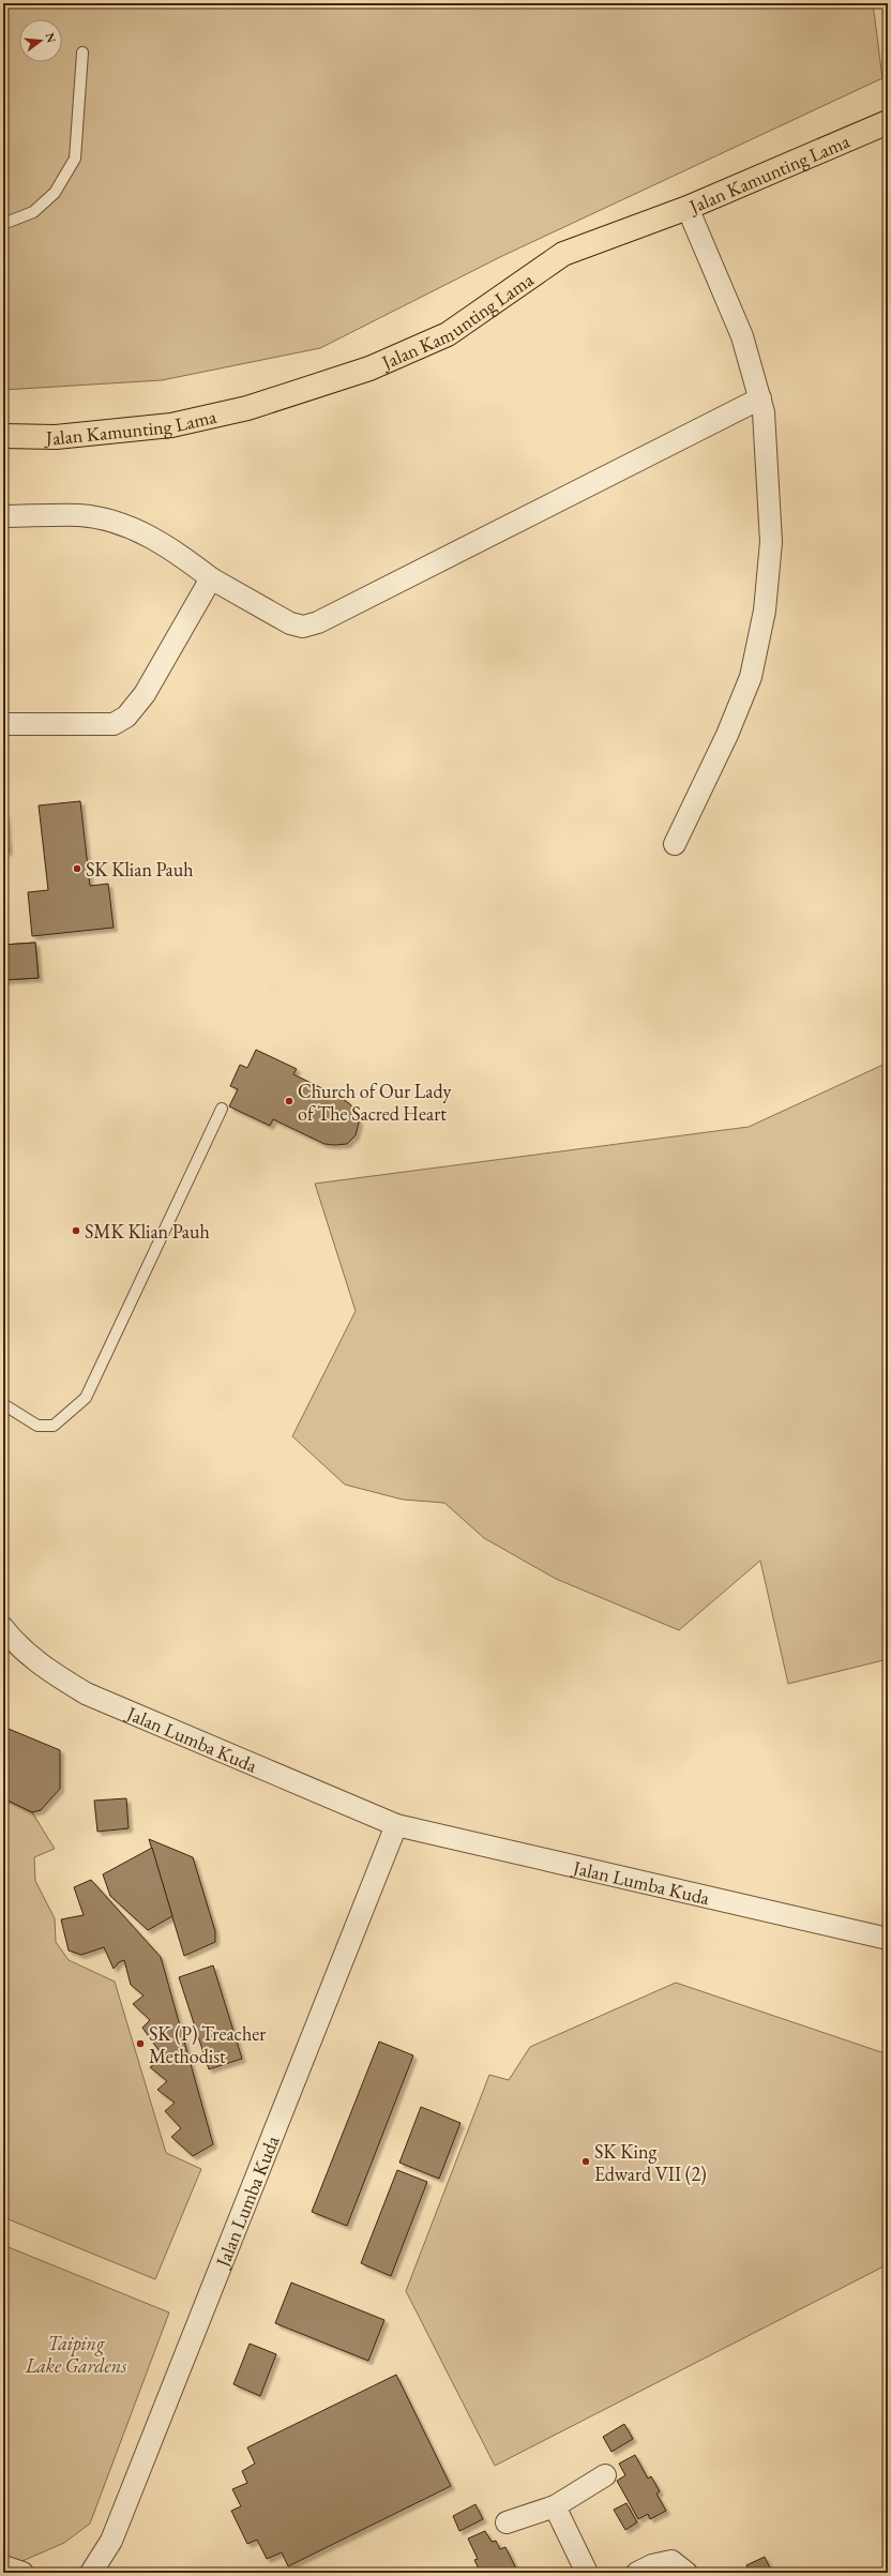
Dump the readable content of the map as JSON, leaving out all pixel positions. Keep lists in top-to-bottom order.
{
  "streets": {
    "main road": ["Jalan Kamunting Lama"],
    "street": ["Jalan Lumba Kuda"]
  },
  "parks": ["Taiping Lake Gardens"],
  "places": [
    "SK Klian Pauh",
    "Church of Our Lady of The Sacred Heart",
    "SMK Klian Pauh",
    "SK (P) Treacher Methodist",
    "SK King Edward VII (2)"
  ],
  "north": "right"
}
